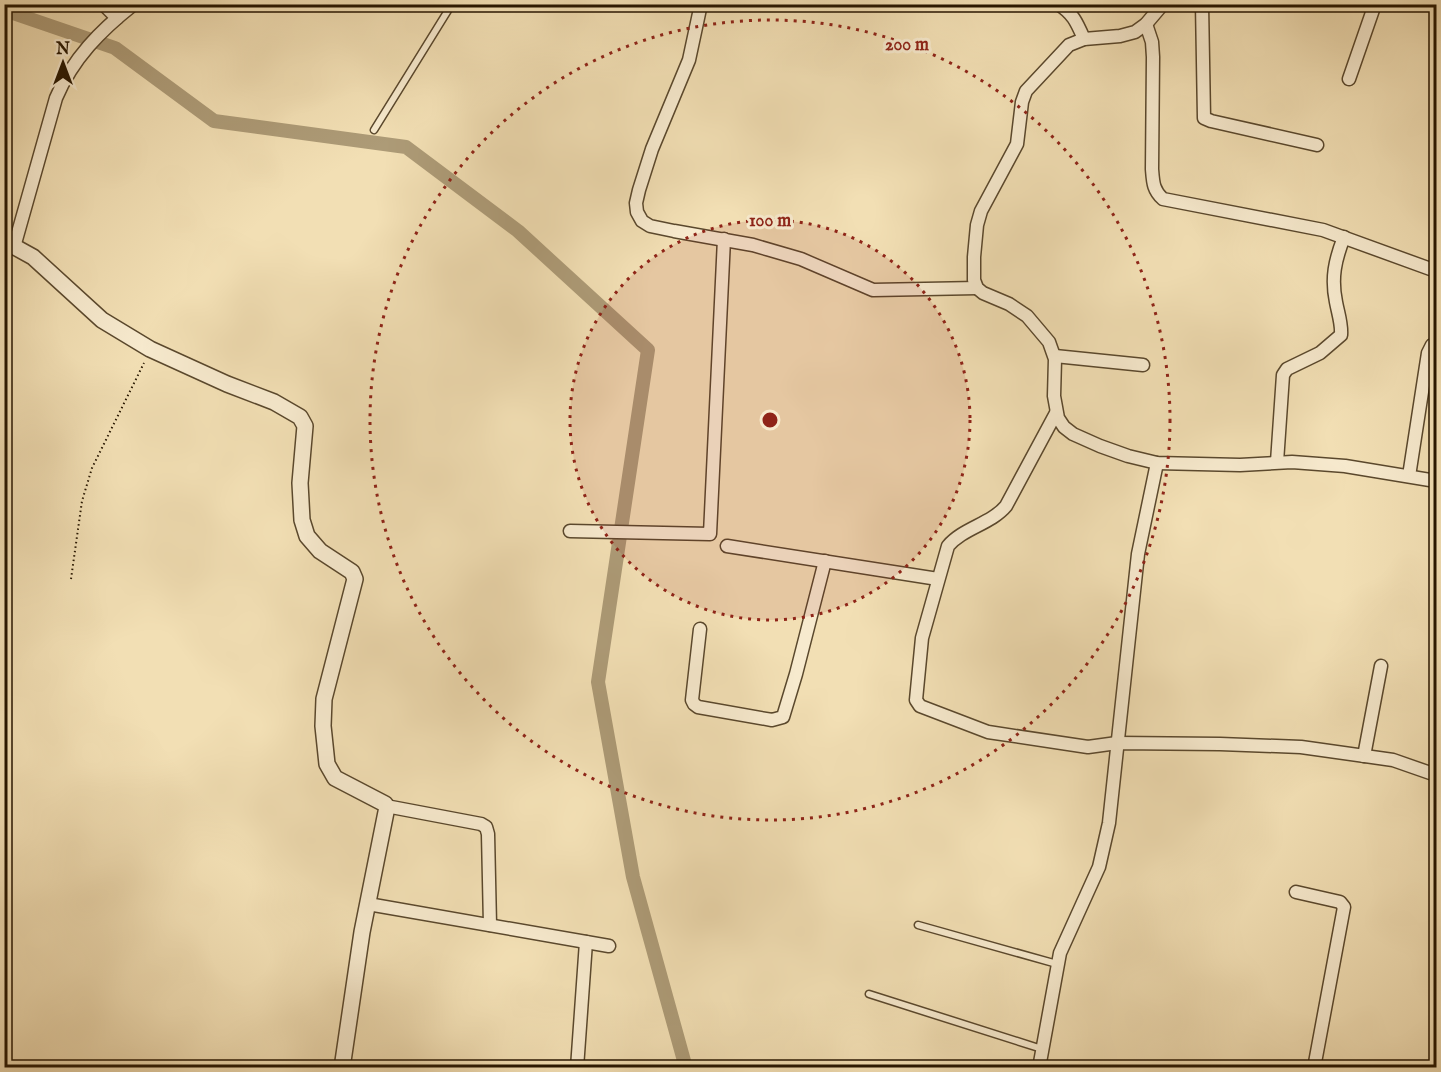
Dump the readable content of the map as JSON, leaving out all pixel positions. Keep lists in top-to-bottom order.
{
  "north": "top",
  "rings": ["200 m", "100 m"]
}
